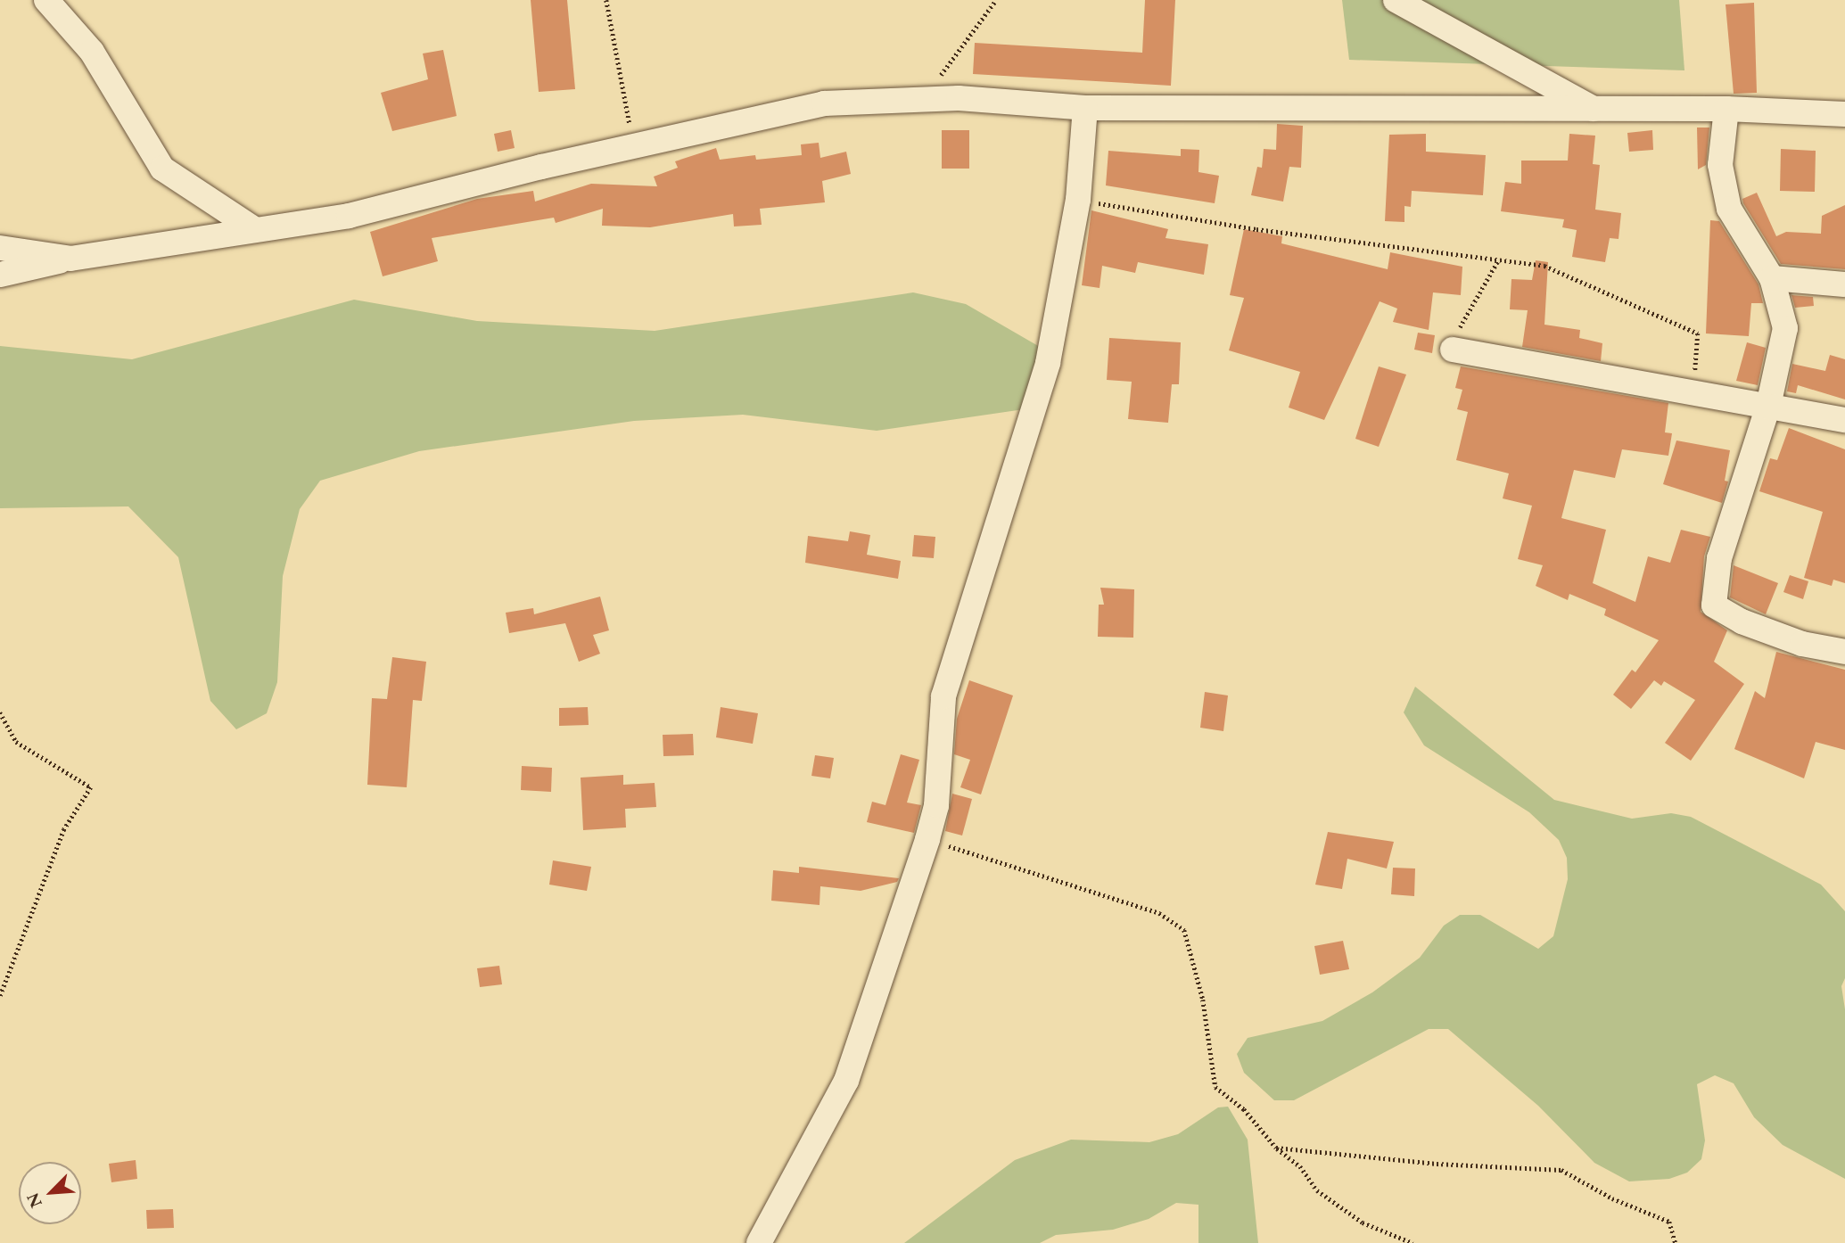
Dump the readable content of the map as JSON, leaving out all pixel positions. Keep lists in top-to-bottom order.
{
  "north": "bottom left"
}
